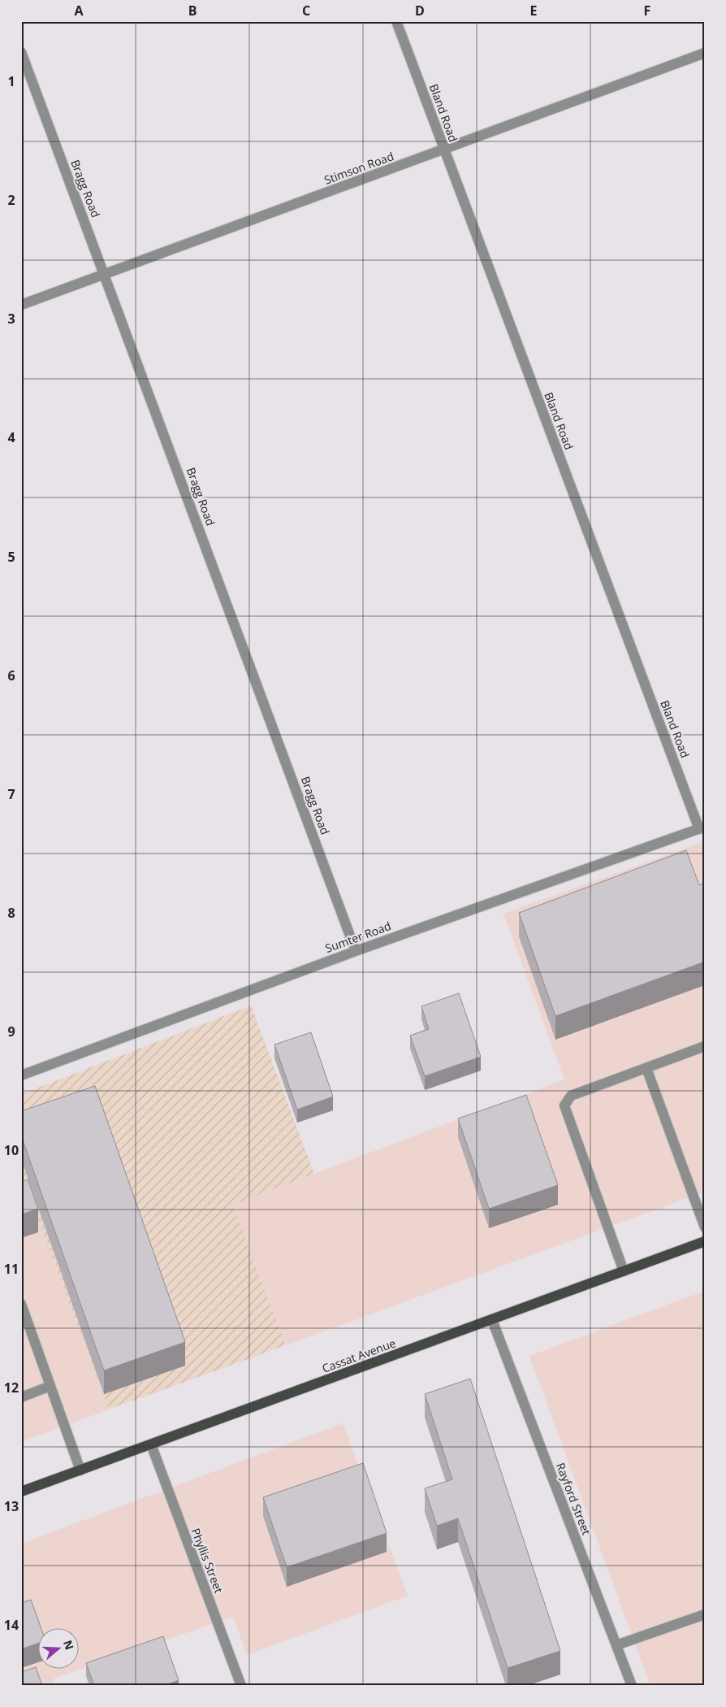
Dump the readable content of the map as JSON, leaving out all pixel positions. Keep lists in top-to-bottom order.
{
  "streets": {
    "main road": ["Cassat Avenue"],
    "street": [
      "Bland Road",
      "Stimson Road",
      "Bragg Road",
      "Sumter Road",
      "Rayford Street",
      "Phyllis Street"
    ]
  },
  "crossings": [
    ["Bland Road", "Stimson Road"],
    ["Bland Road", "Sumter Road"],
    ["Stimson Road", "Bragg Road"],
    ["Bragg Road", "Sumter Road"],
    ["Cassat Avenue", "Rayford Street"],
    ["Cassat Avenue", "Phyllis Street"]
  ],
  "north": "right",
  "grid": {
    "columns": [
      "A",
      "B",
      "C",
      "D",
      "E",
      "F"
    ],
    "rows": [
      "1",
      "2",
      "3",
      "4",
      "5",
      "6",
      "7",
      "8",
      "9",
      "10",
      "11",
      "12",
      "13",
      "14"
    ]
  }
}
